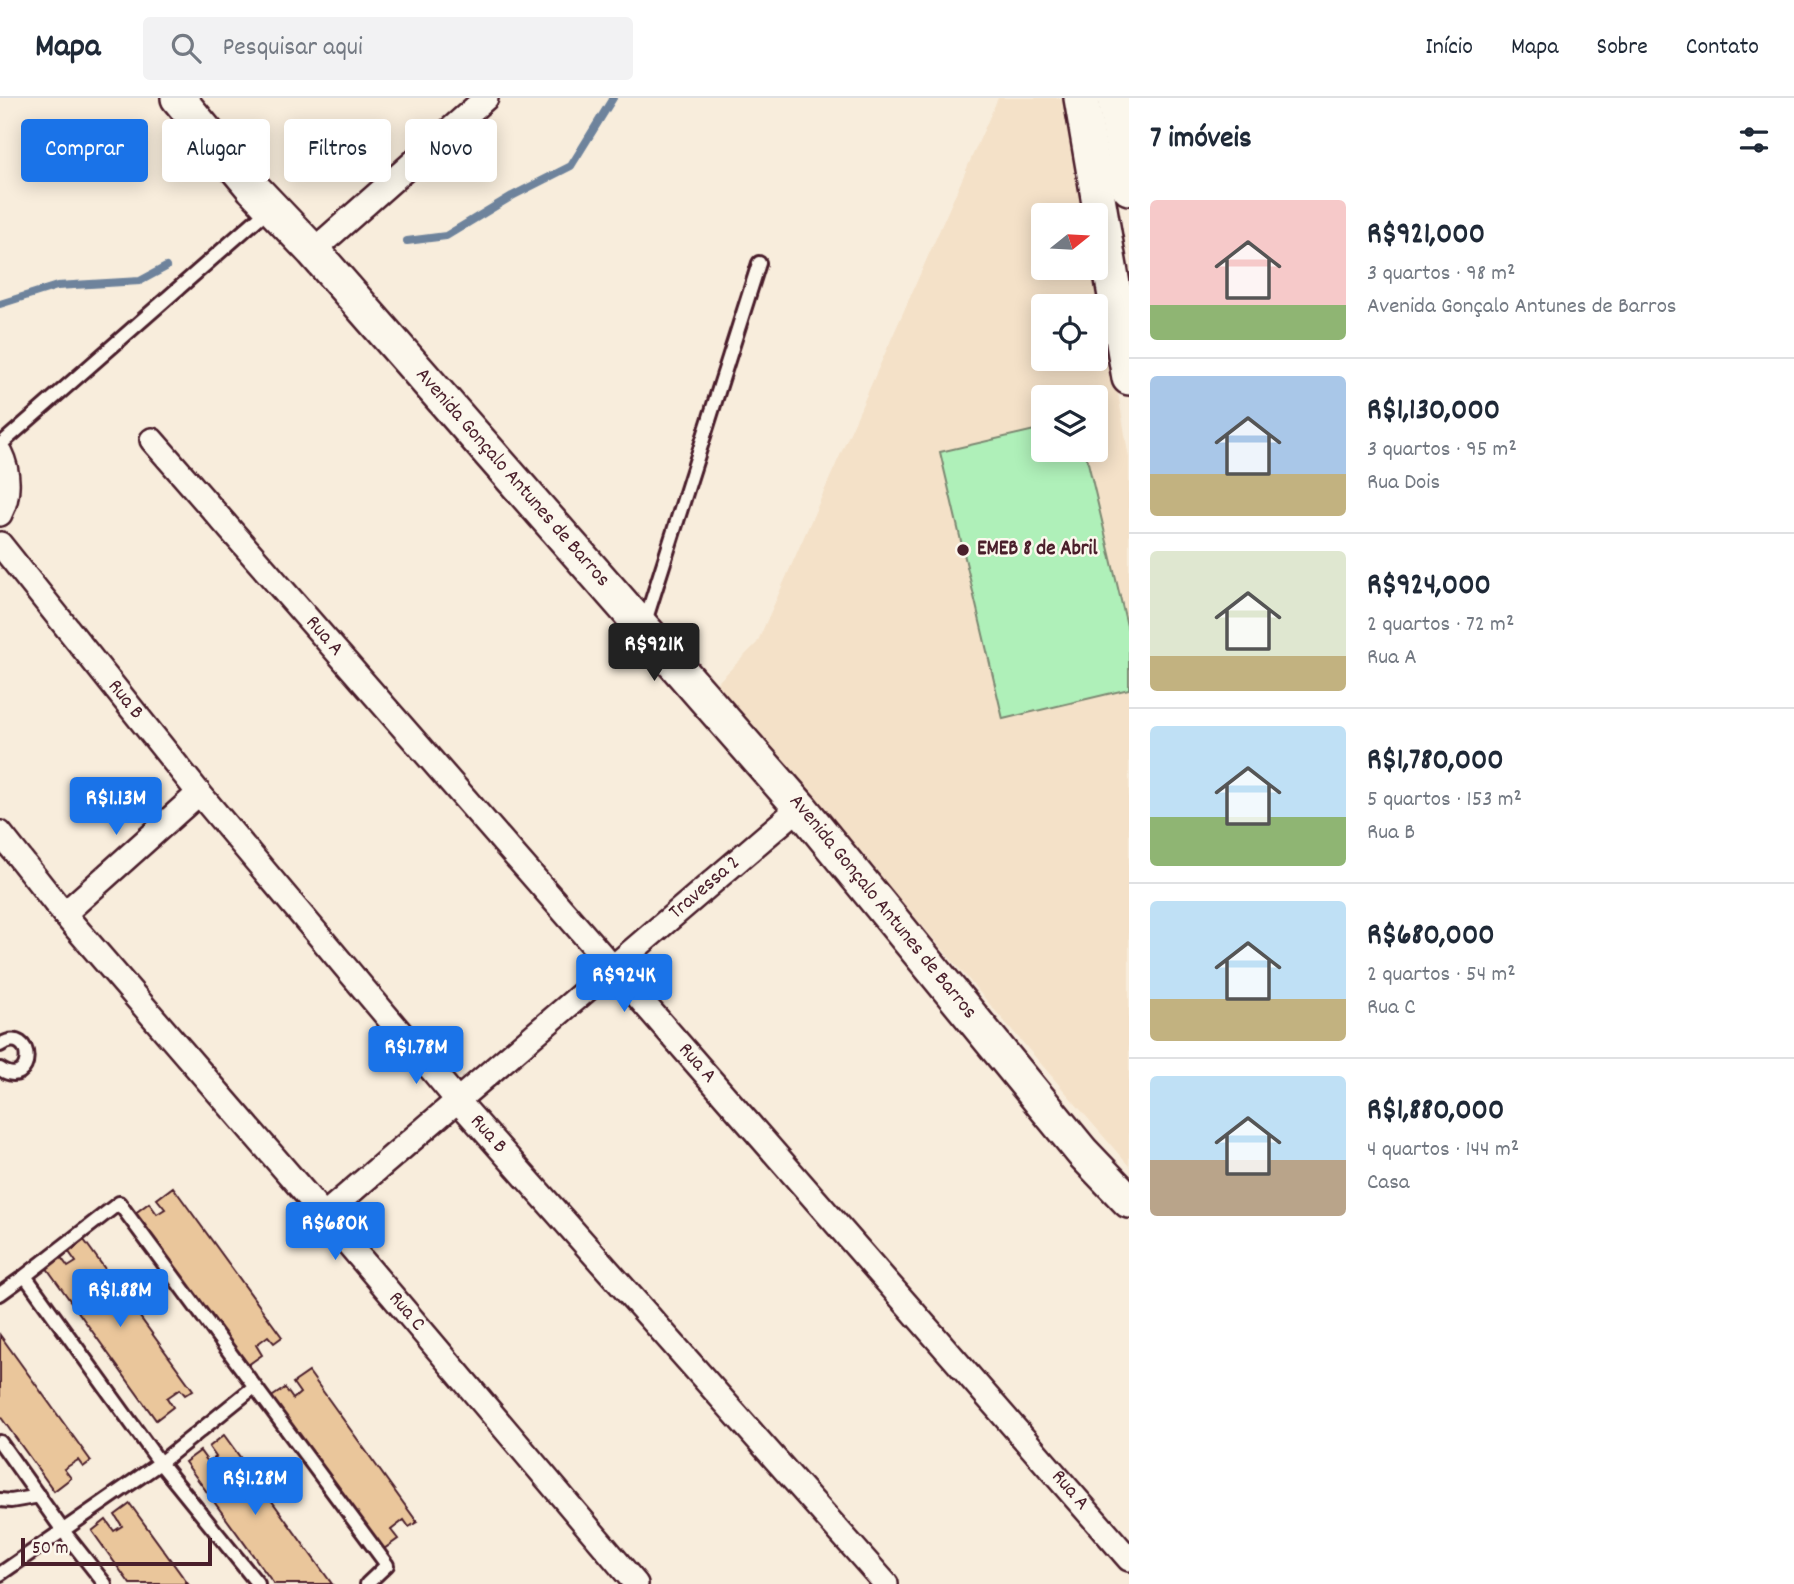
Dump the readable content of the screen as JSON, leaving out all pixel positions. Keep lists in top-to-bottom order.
{
  "streets": {
    "main road": ["Avenida Gonçalo Antunes de Barros"],
    "street": [
      "Rua A",
      "Rua B",
      "Travessa 2",
      "Rua C"
    ]
  },
  "crossings": [
    ["Avenida Gonçalo Antunes de Barros", "Travessa 2"],
    ["Rua A", "Travessa 2"],
    ["Rua B", "Travessa 2"],
    ["Travessa 2", "Rua C"]
  ],
  "places": ["EMEB 8 de Abril"],
  "scale_bar": "50 m",
  "north": "right",
  "page": {
    "header": "Mapa",
    "search": "Pesquisar aqui",
    "nav": [
      "Início",
      "Mapa",
      "Sobre",
      "Contato"
    ],
    "heading": "7 imóveis",
    "chip": [
      "Comprar",
      "Alugar",
      "Filtros",
      "Novo"
    ],
    "list": [
      {
        "name": "R$921,000",
        "note": "3 quartos · 98 m² · Avenida Gonçalo Antunes de Barros"
      },
      {
        "name": "R$1,130,000",
        "note": "3 quartos · 95 m² · Rua Dois"
      },
      {
        "name": "R$924,000",
        "note": "2 quartos · 72 m² · Rua A"
      },
      {
        "name": "R$1,780,000",
        "note": "5 quartos · 153 m² · Rua B"
      },
      {
        "name": "R$680,000",
        "note": "2 quartos · 54 m² · Rua C"
      },
      {
        "name": "R$1,880,000",
        "note": "4 quartos · 144 m² · Casa"
      }
    ],
    "price": [
      "R$921K",
      "R$1.13M",
      "R$924K",
      "R$1.78M",
      "R$680K",
      "R$1.88M",
      "R$1.28M"
    ],
    "scale": "50 m"
  }
}
